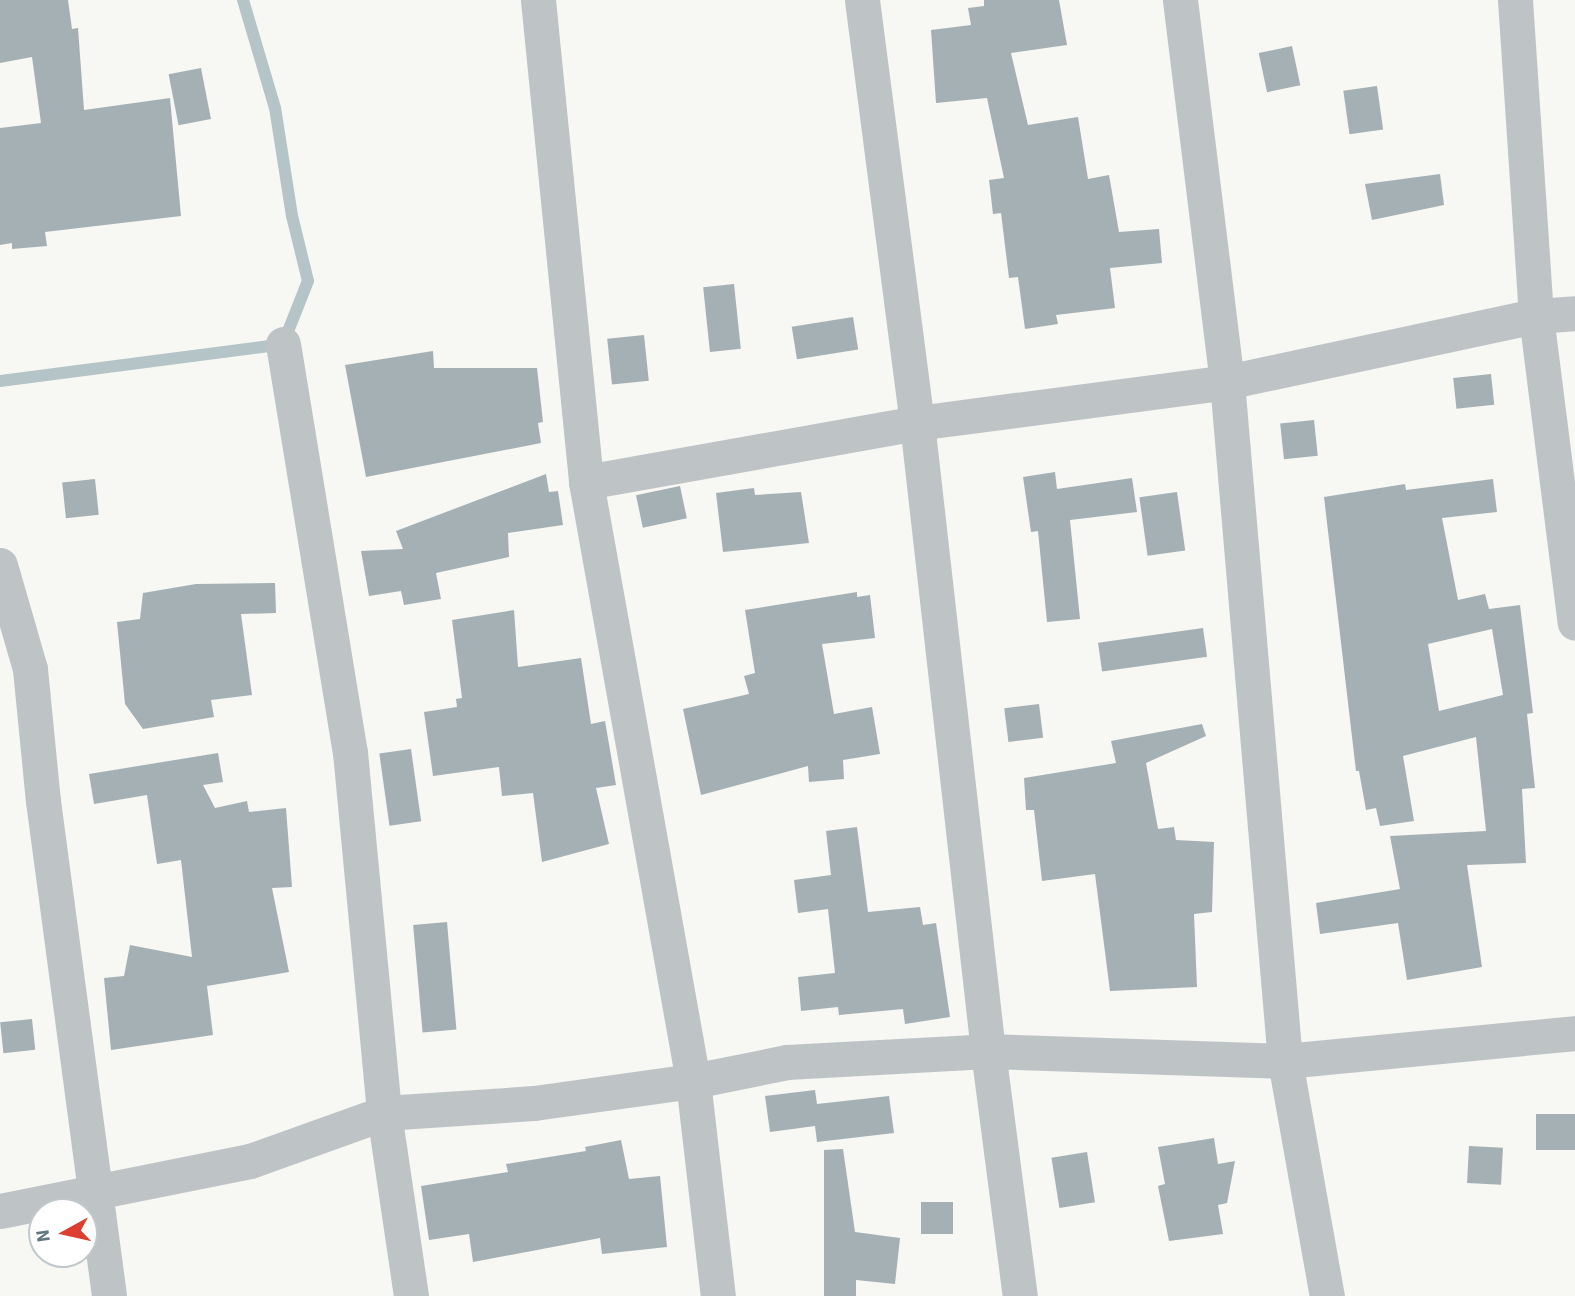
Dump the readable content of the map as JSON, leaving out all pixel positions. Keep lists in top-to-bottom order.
{
  "north": "left"
}
